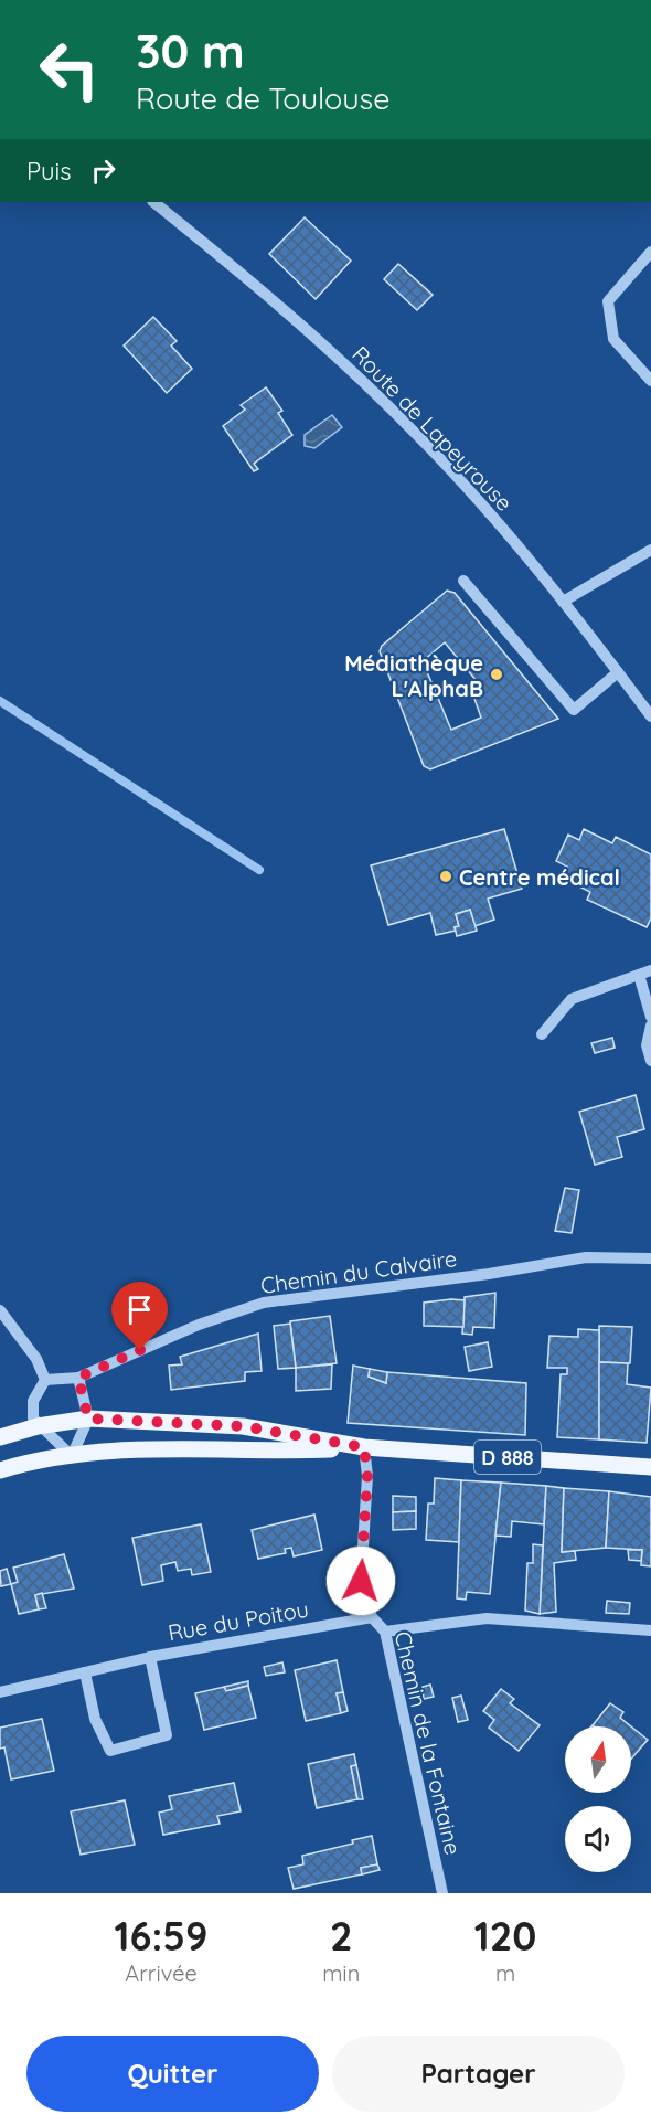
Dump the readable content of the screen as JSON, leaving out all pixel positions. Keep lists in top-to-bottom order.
{
  "streets": {
    "main road": ["D 888"],
    "street": [
      "Route de Lapeyrouse",
      "Chemin du Calvaire",
      "Rue du Poitou",
      "Chemin de la Fontaine"
    ]
  },
  "crossings": [
    ["D 888", "Chemin de la Fontaine"],
    ["Rue du Poitou", "Chemin de la Fontaine"]
  ],
  "places": ["Médiathèque L'AlphaB", "Centre médical"],
  "north": "top",
  "page": {
    "turn": ["30 m", "Route de Toulouse"],
    "then": "Puis",
    "eta": [
      "16:59",
      "Arrivée",
      "2",
      "min",
      "120",
      "m"
    ],
    "buttons": ["Quitter", "Partager"]
  }
}
